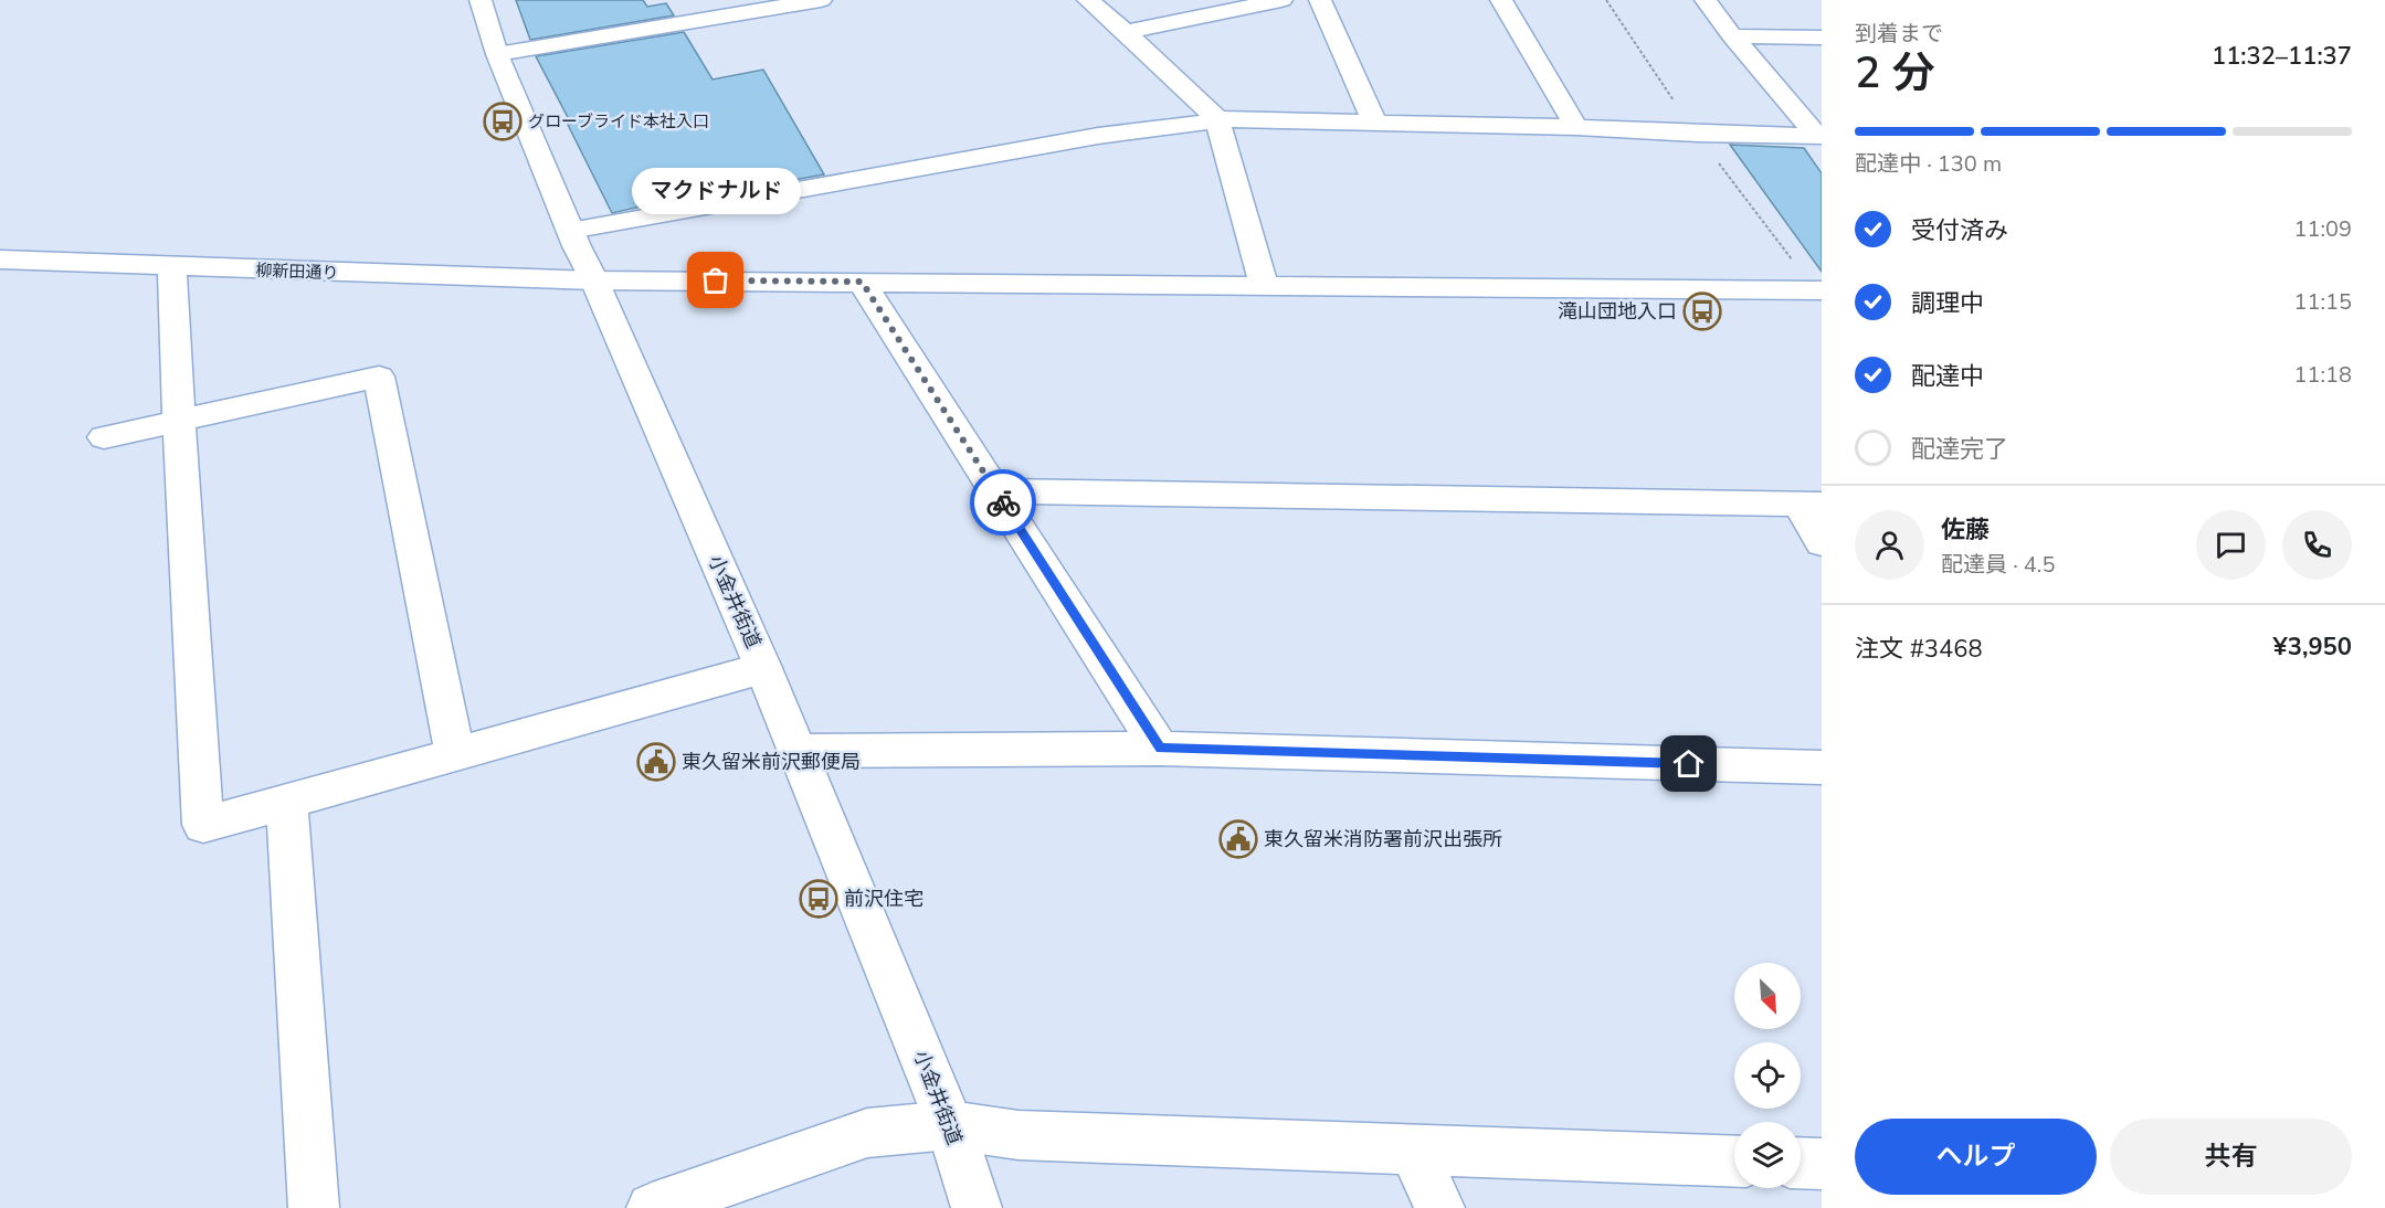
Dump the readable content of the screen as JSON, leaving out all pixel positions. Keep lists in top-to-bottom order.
{
  "streets": {
    "street": ["柳新田通り", "小金井街道"]
  },
  "crossings": [
    ["柳新田通り", "小金井街道"]
  ],
  "places": {
    "bus stop": ["グローブライド本社入口", "滝山団地入口", "前沢住宅"],
    "other": ["マクドナルド"],
    "public building": ["東久留米前沢郵便局", "東久留米消防署前沢出張所"]
  },
  "north": "bottom right",
  "page": {
    "heading": ["2 分", "到着まで", "11:32–11:37"],
    "panel": [
      "佐藤",
      "配達員 · 4.5",
      "注文 #3468",
      "¥3,950"
    ],
    "bar": "配達中 · 130 m",
    "bubble": "マクドナルド",
    "list": [
      ["受付済み", "11:09"],
      ["調理中", "11:15"],
      ["配達中", "11:18"],
      "配達完了"
    ],
    "buttons": ["ヘルプ", "共有"]
  }
}
